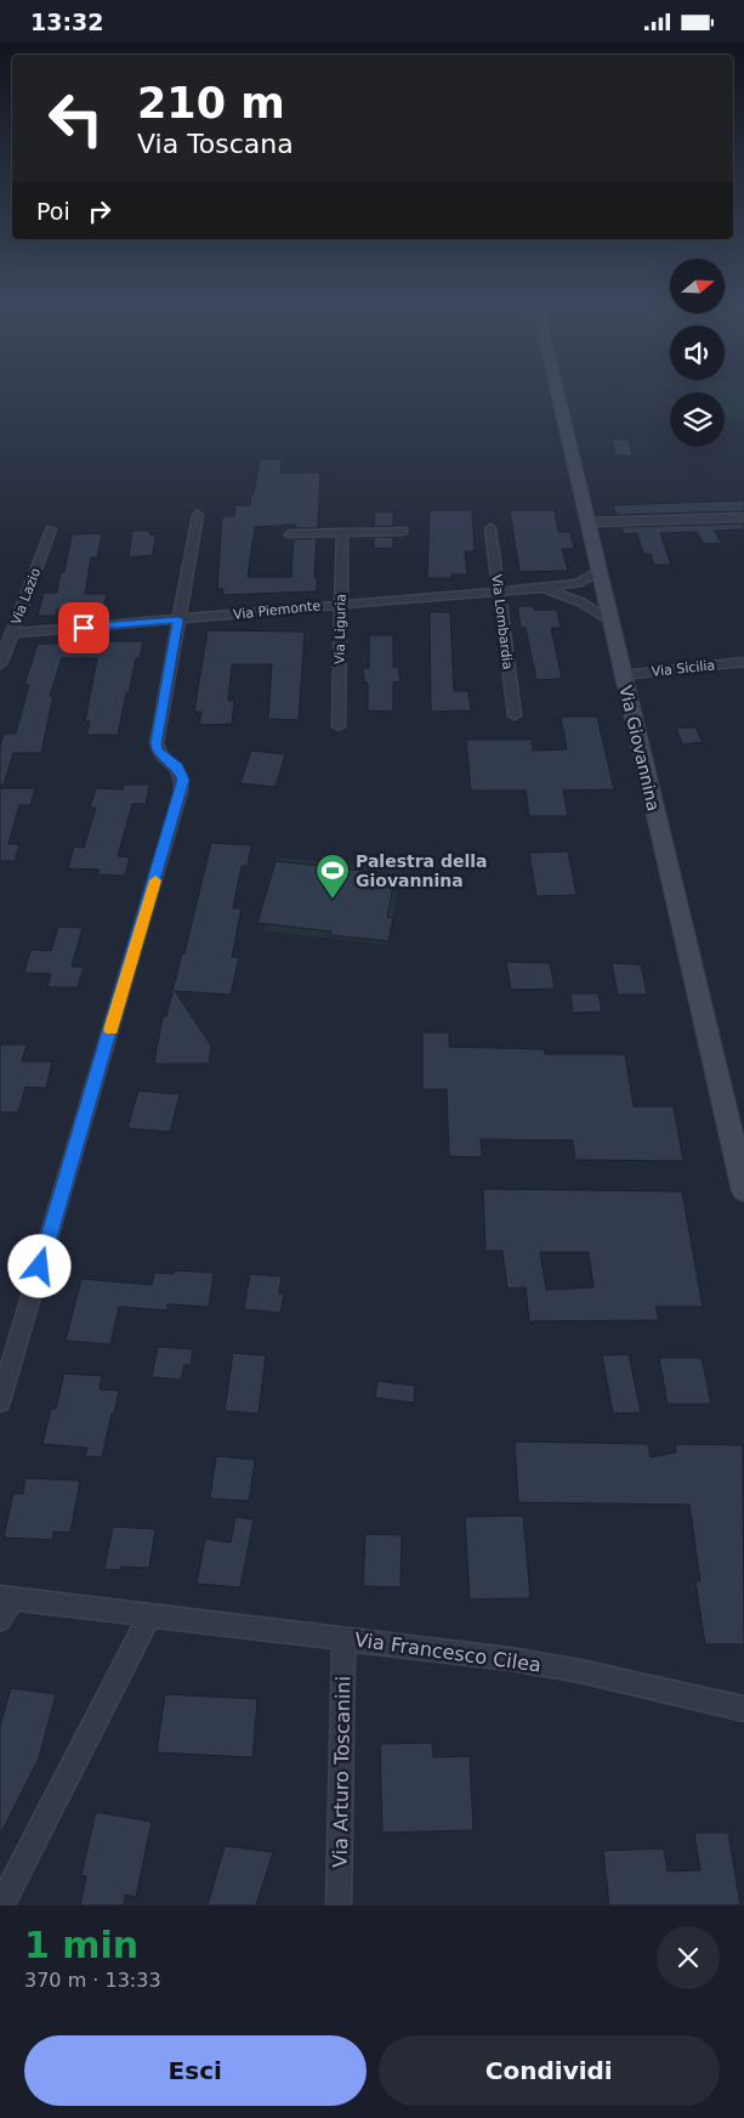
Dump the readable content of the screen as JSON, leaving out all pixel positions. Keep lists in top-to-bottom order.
{
  "streets": {
    "street": [
      "Via Lazio",
      "Via Piemonte",
      "Via Lombardia",
      "Via Liguria",
      "Via Sicilia",
      "Via Giovannina",
      "Via Francesco Cilea",
      "Via Arturo Toscanini"
    ]
  },
  "crossings": [
    ["Via Lazio", "Via Piemonte"],
    ["Via Piemonte", "Via Lombardia"],
    ["Via Piemonte", "Via Liguria"],
    ["Via Piemonte", "Via Giovannina"],
    ["Via Sicilia", "Via Giovannina"],
    ["Via Francesco Cilea", "Via Arturo Toscanini"]
  ],
  "places": {
    "sports": ["Palestra della Giovannina"]
  },
  "north": "right",
  "page": {
    "status": "13:32",
    "turn": ["210 m", "Via Toscana"],
    "then": "Poi",
    "heading": ["1 min", "370 m · 13:33"],
    "buttons": ["Esci", "Condividi"]
  }
}
